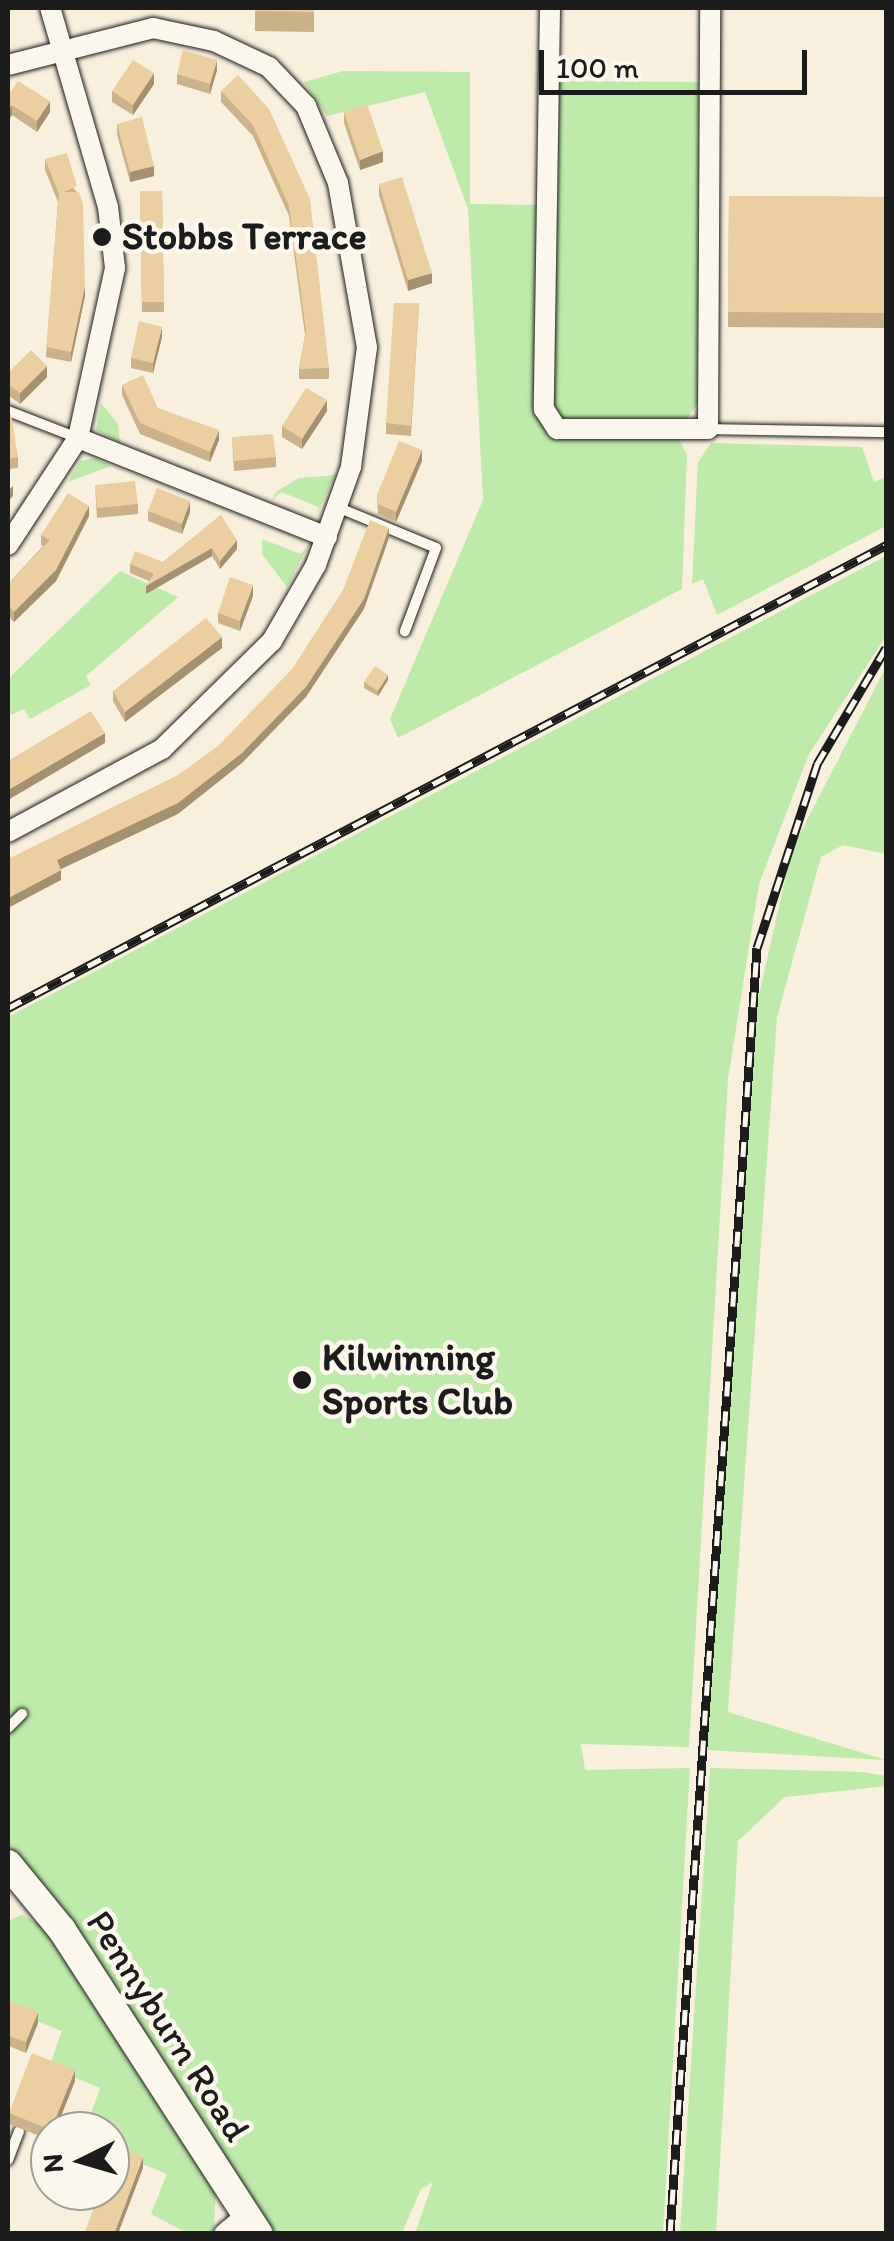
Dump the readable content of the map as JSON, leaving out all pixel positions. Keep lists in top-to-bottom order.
{
  "streets": {
    "street": ["Pennyburn Road"]
  },
  "places": ["Stobbs Terrace", "Kilwinning Sports Club"],
  "scale_bar": "100 m",
  "north": "left"
}
